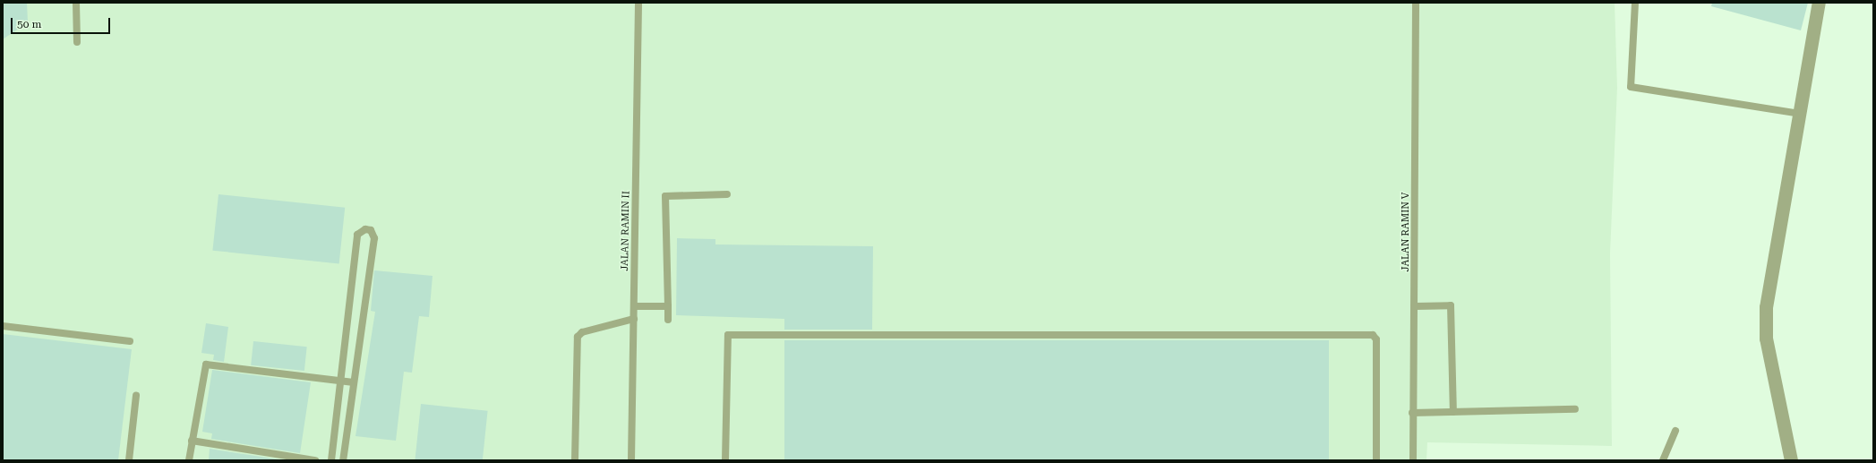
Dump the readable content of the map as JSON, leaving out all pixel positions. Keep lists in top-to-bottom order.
{
  "streets": {
    "lane": ["JALAN RAMIN II", "JALAN RAMIN V"]
  },
  "scale_bar": "50 m"
}
